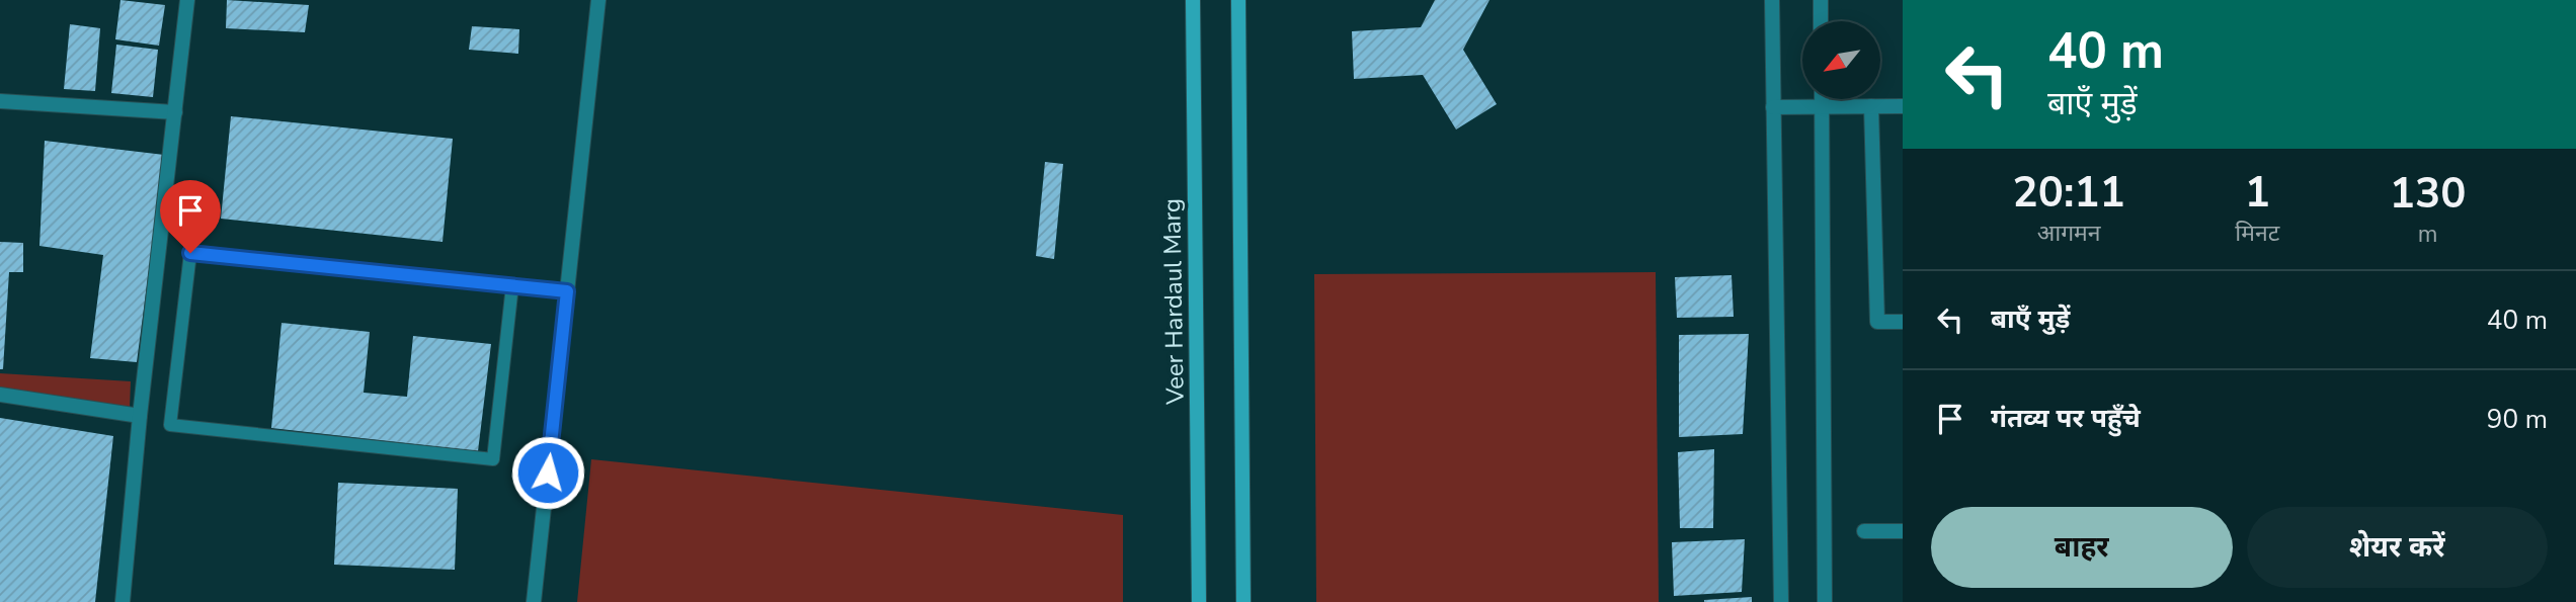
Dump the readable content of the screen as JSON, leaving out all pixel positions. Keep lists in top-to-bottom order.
{
  "streets": {
    "street": ["Veer Hardaul Marg"]
  },
  "north": "bottom left",
  "page": {
    "turn": ["40 m", "बाएँ मुड़ें"],
    "eta": [
      "20:11",
      "आगमन",
      "1",
      "मिनट",
      "130",
      "m"
    ],
    "list": [
      {
        "name": "बाएँ मुड़ें",
        "value": "40 m"
      },
      {
        "name": "गंतव्य पर पहुँचे",
        "value": "90 m"
      }
    ],
    "buttons": ["बाहर", "शेयर करें"]
  }
}
